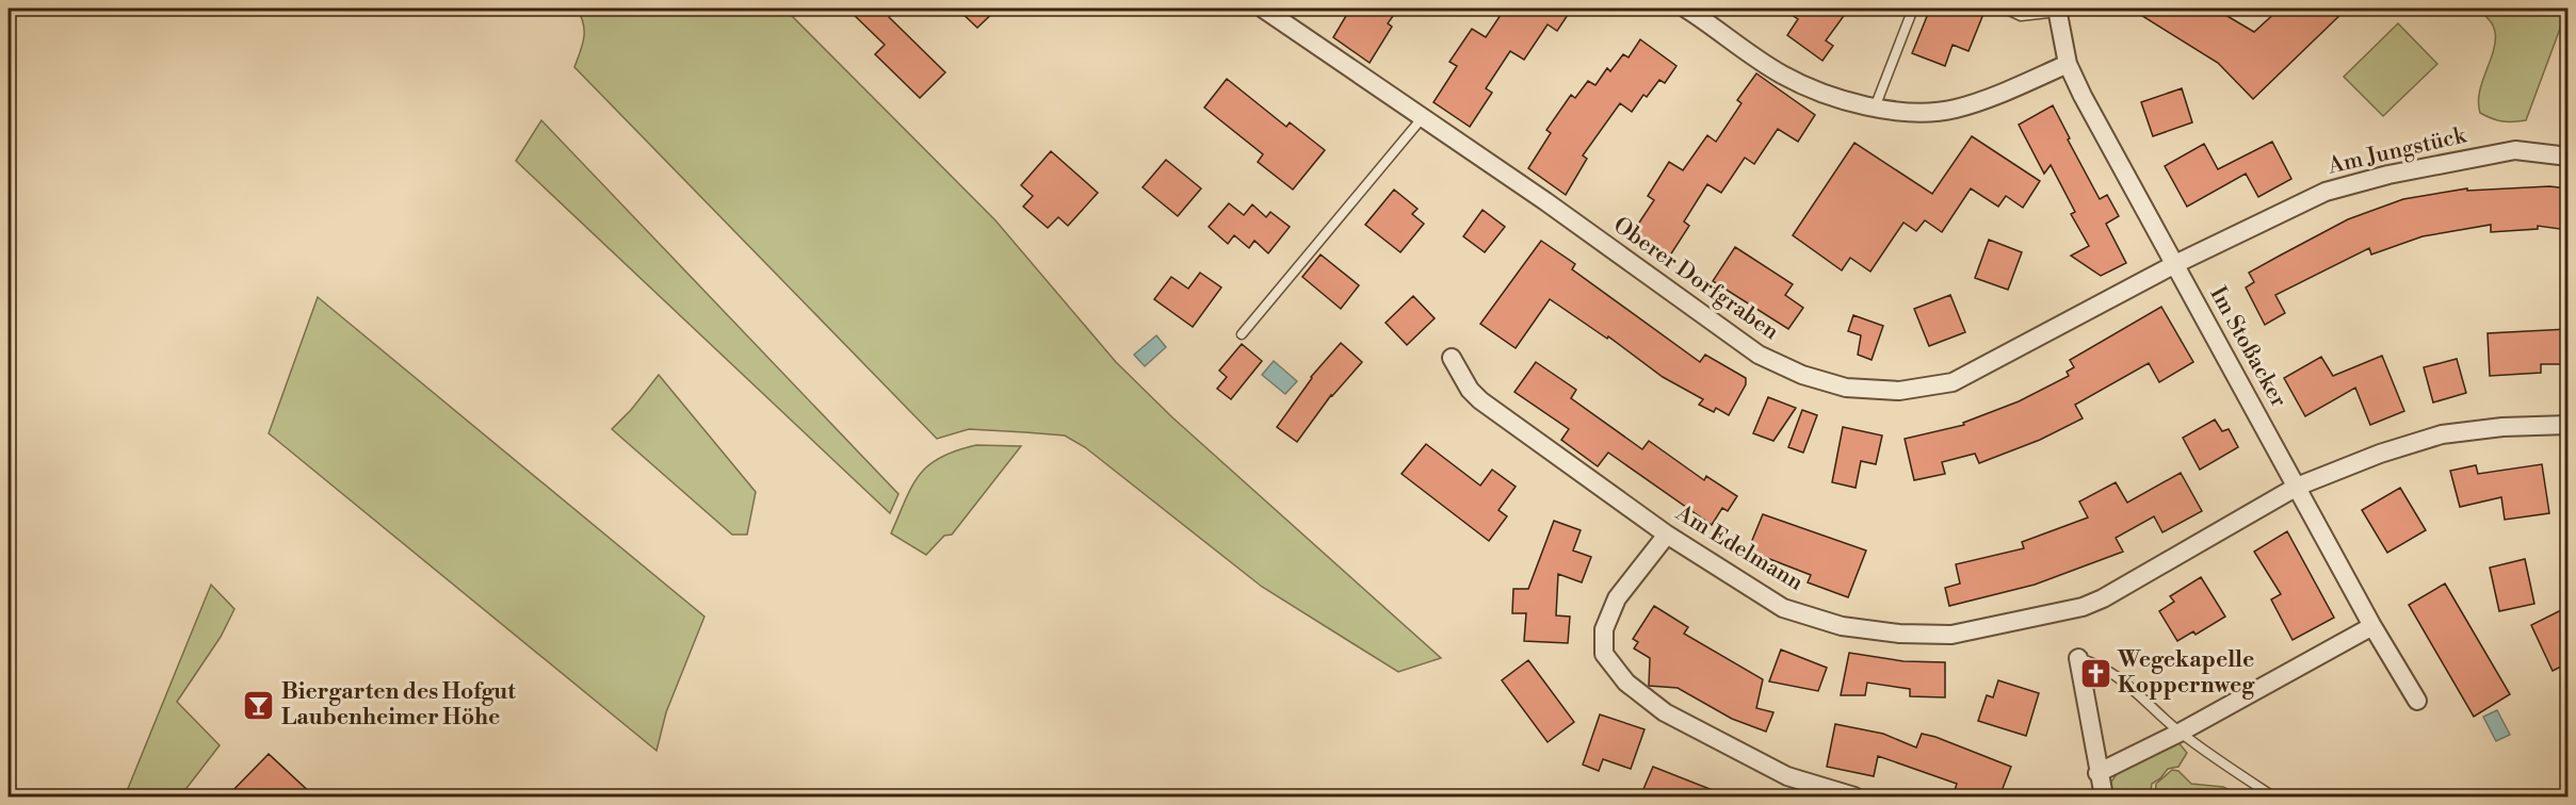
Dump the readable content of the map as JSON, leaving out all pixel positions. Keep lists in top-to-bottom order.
{
  "streets": {
    "street": [
      "Am Jungstück",
      "Oberer Dorfgraben",
      "Im Stoßacker",
      "Am Edelmann"
    ]
  },
  "crossings": [
    ["Am Jungstück", "Oberer Dorfgraben"],
    ["Am Jungstück", "Im Stoßacker"],
    ["Oberer Dorfgraben", "Im Stoßacker"],
    ["Im Stoßacker", "Am Edelmann"]
  ],
  "places": {
    "church": ["Wegekapelle Koppernweg"],
    "bar": ["Biergarten des Hofgut Laubenheimer Höhe"]
  }
}
